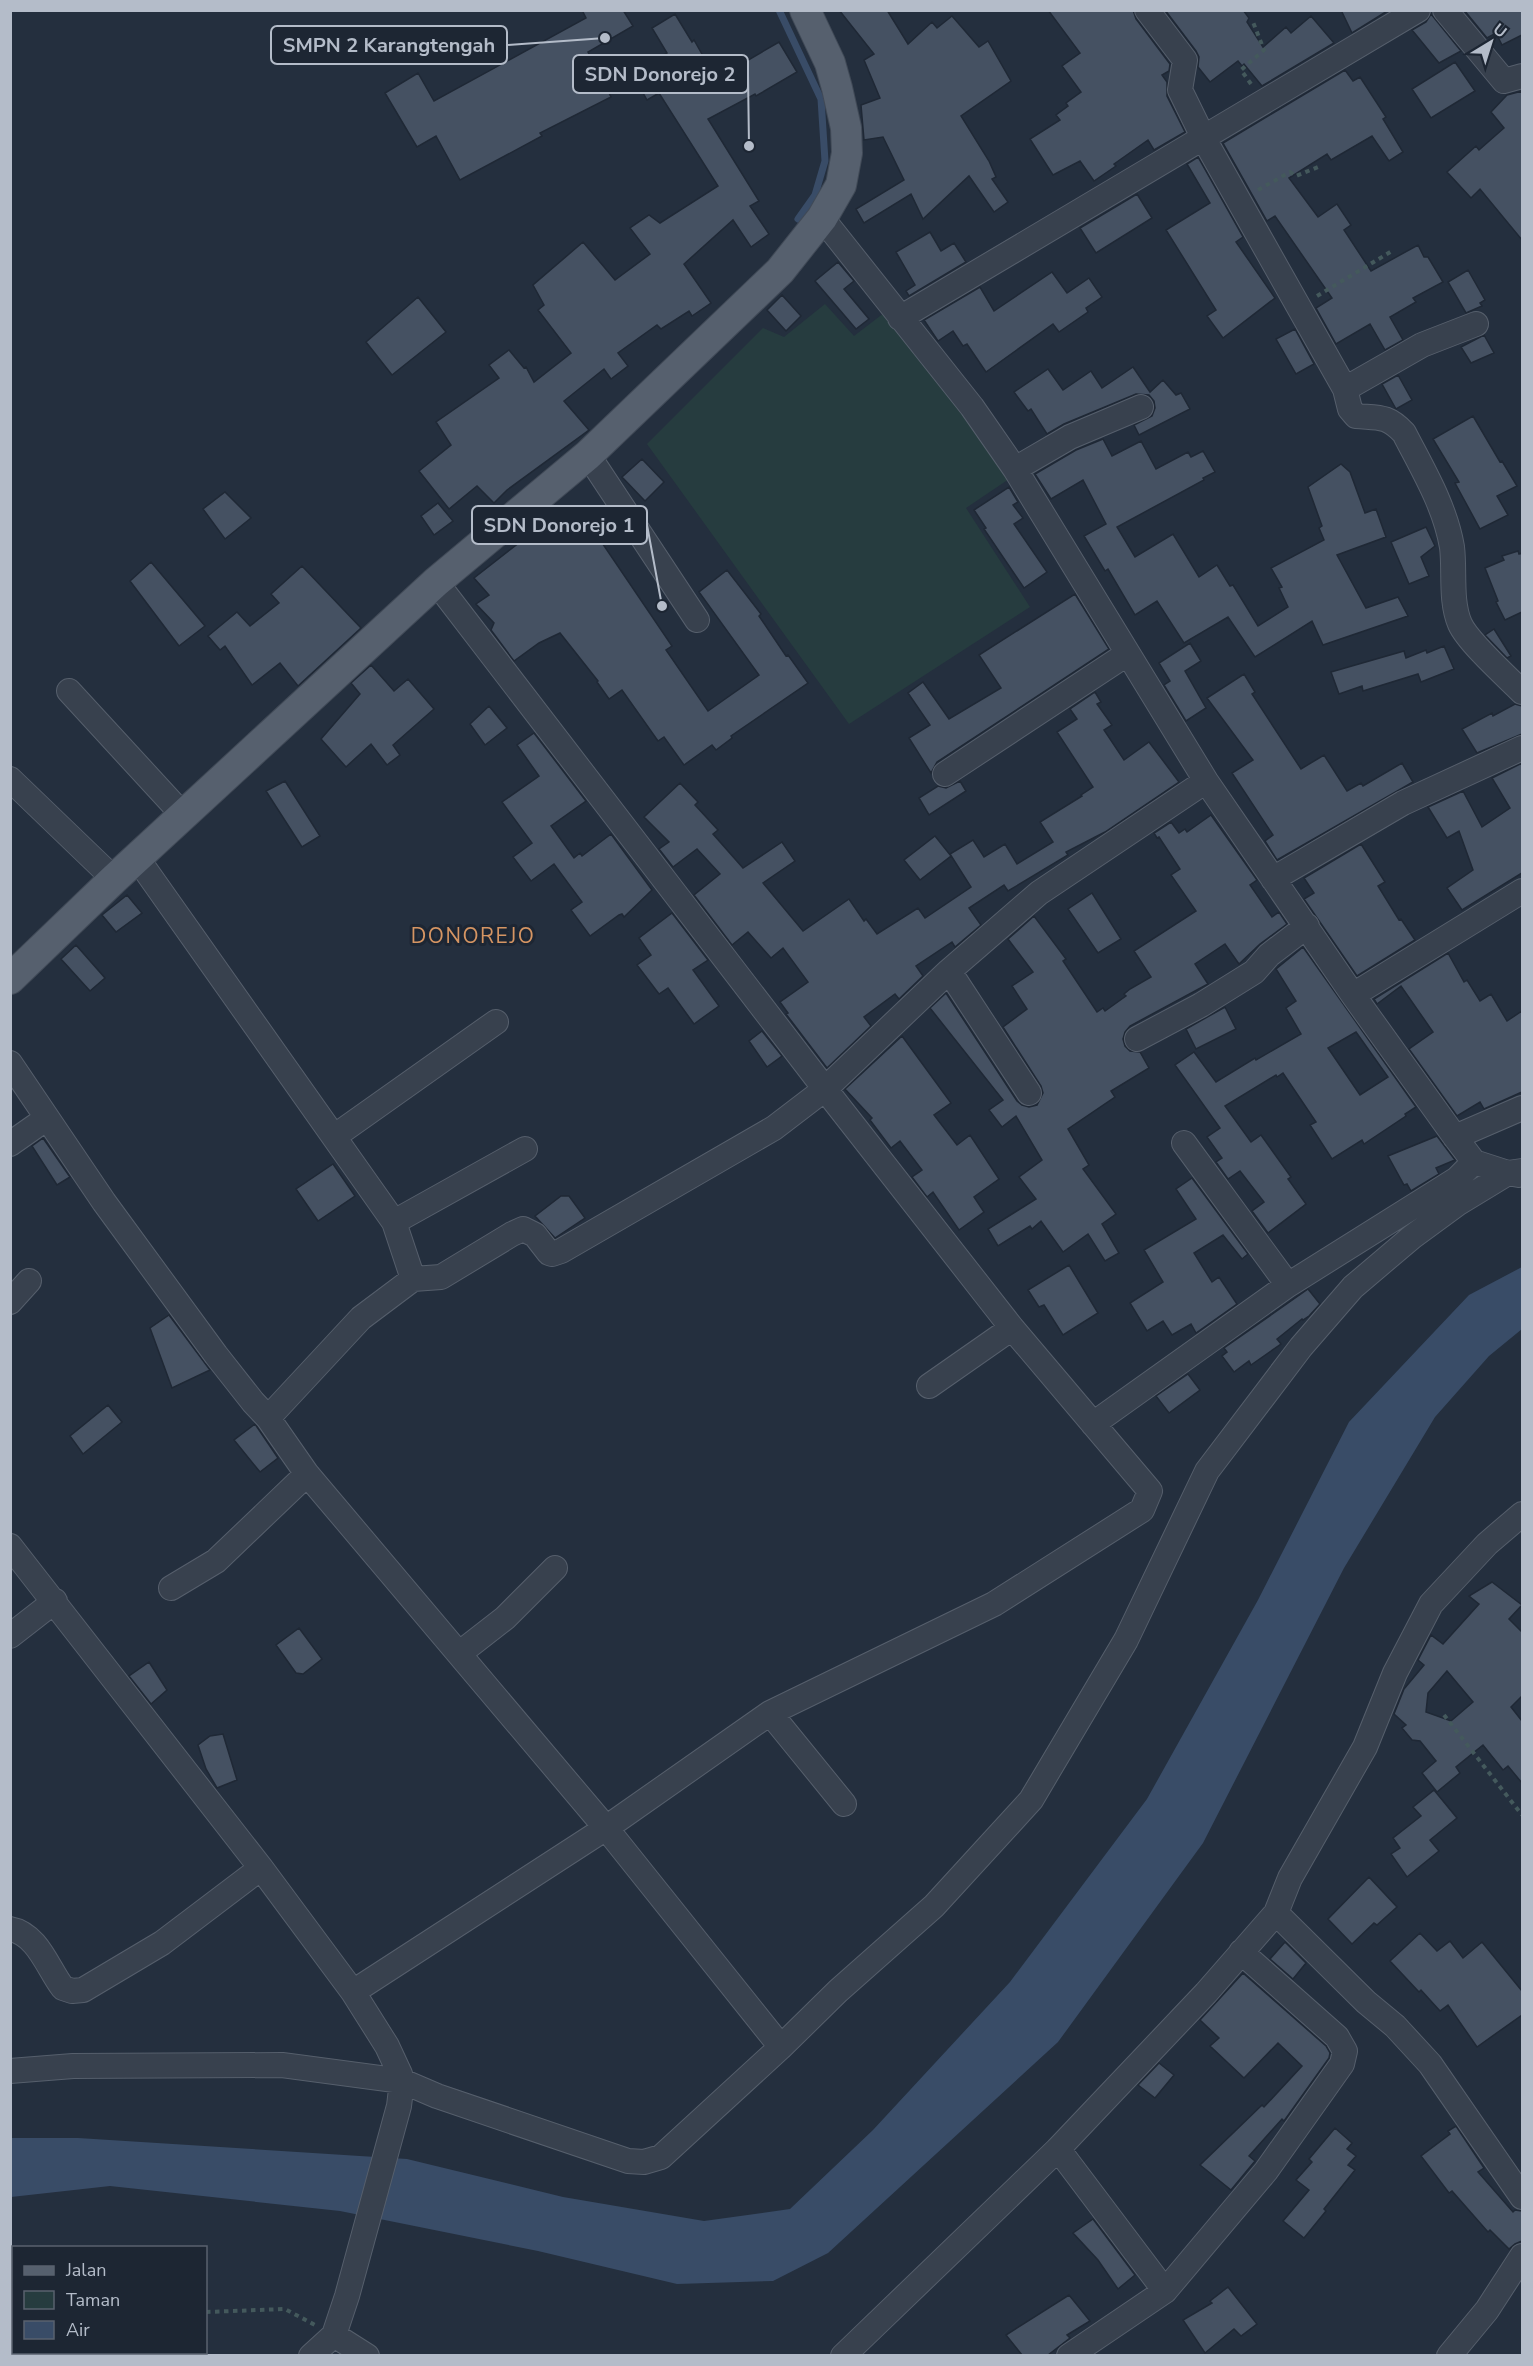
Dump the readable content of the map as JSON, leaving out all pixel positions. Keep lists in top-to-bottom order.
{
  "districts": ["DONOREJO"],
  "places": ["SMPN 2 Karangtengah", "SDN Donorejo 2", "SDN Donorejo 1"],
  "legend": ["Jalan", "Taman", "Air"],
  "north": "top right"
}
